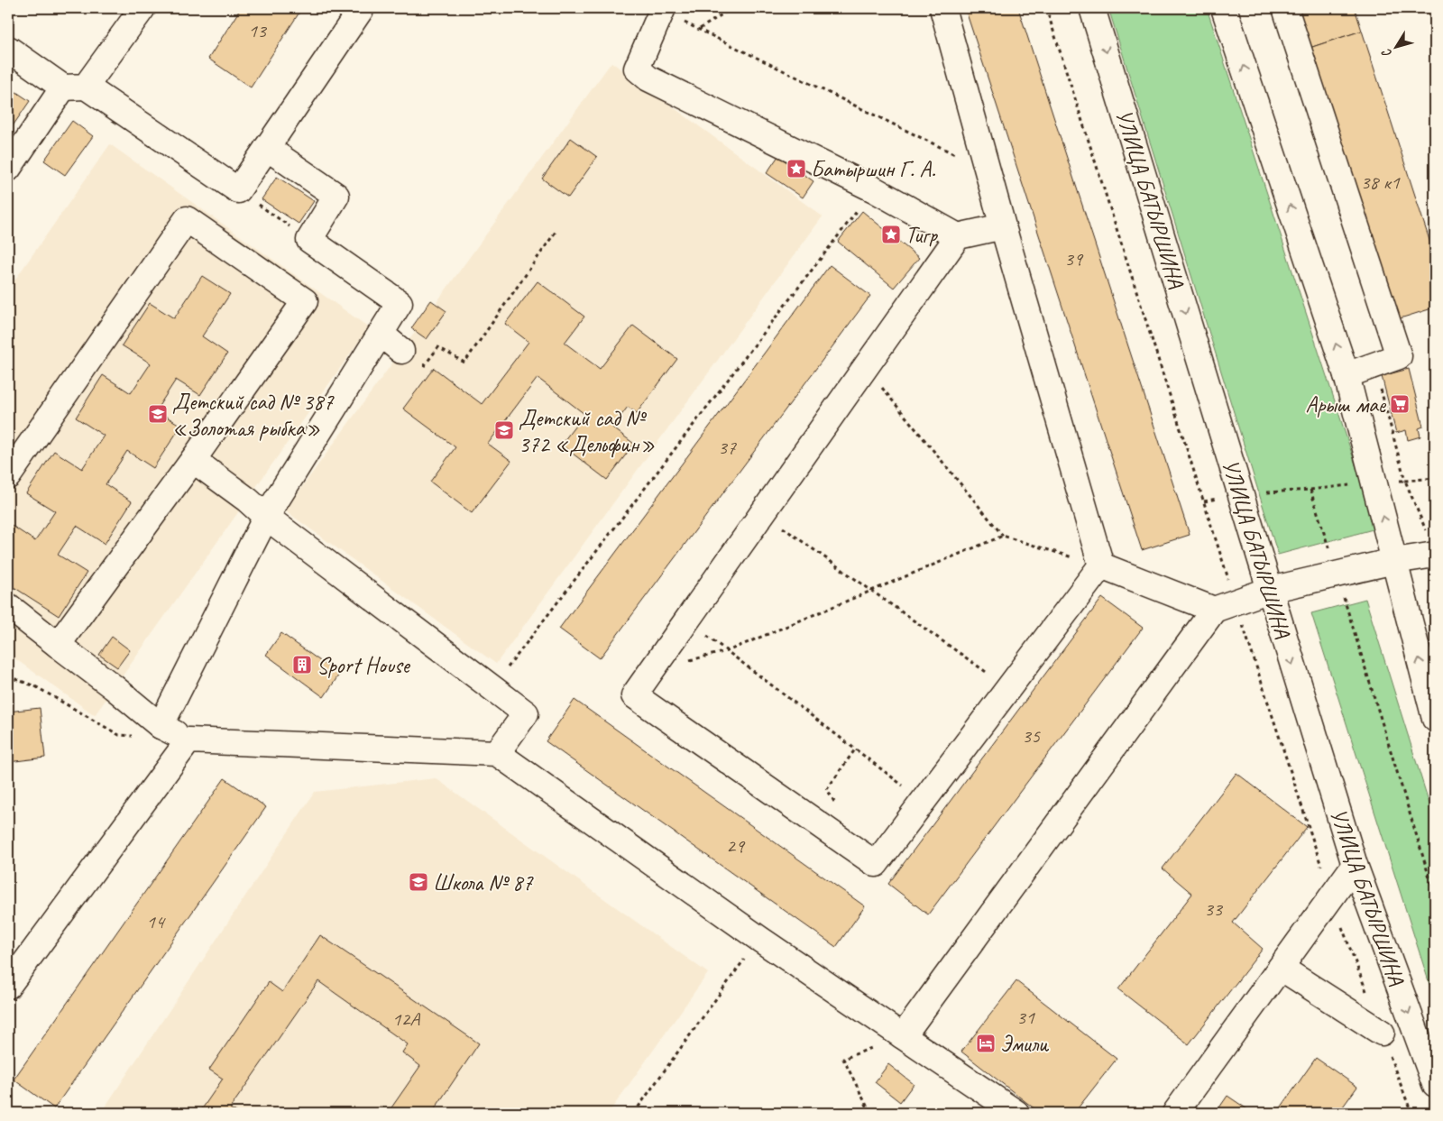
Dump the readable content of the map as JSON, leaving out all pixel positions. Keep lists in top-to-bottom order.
{
  "streets": {
    "street": ["УЛИЦА БАТЫРШИНА"]
  },
  "places": {
    "place": ["Батыршин Г. А.", "Тигр"],
    "supermarket": ["Арыш мае"],
    "school or university": ["Детский сад № 387 «Золотая рыбка»", "Детский сад № 372 «Дельфин»", "Школа № 87"],
    "building": ["Sport House"],
    "hotel": ["Эмили"]
  },
  "house_numbers": [
    "13",
    "38 к1",
    "39",
    "37",
    "35",
    "29",
    "33",
    "14",
    "31",
    "12А"
  ],
  "north": "bottom left"
}
